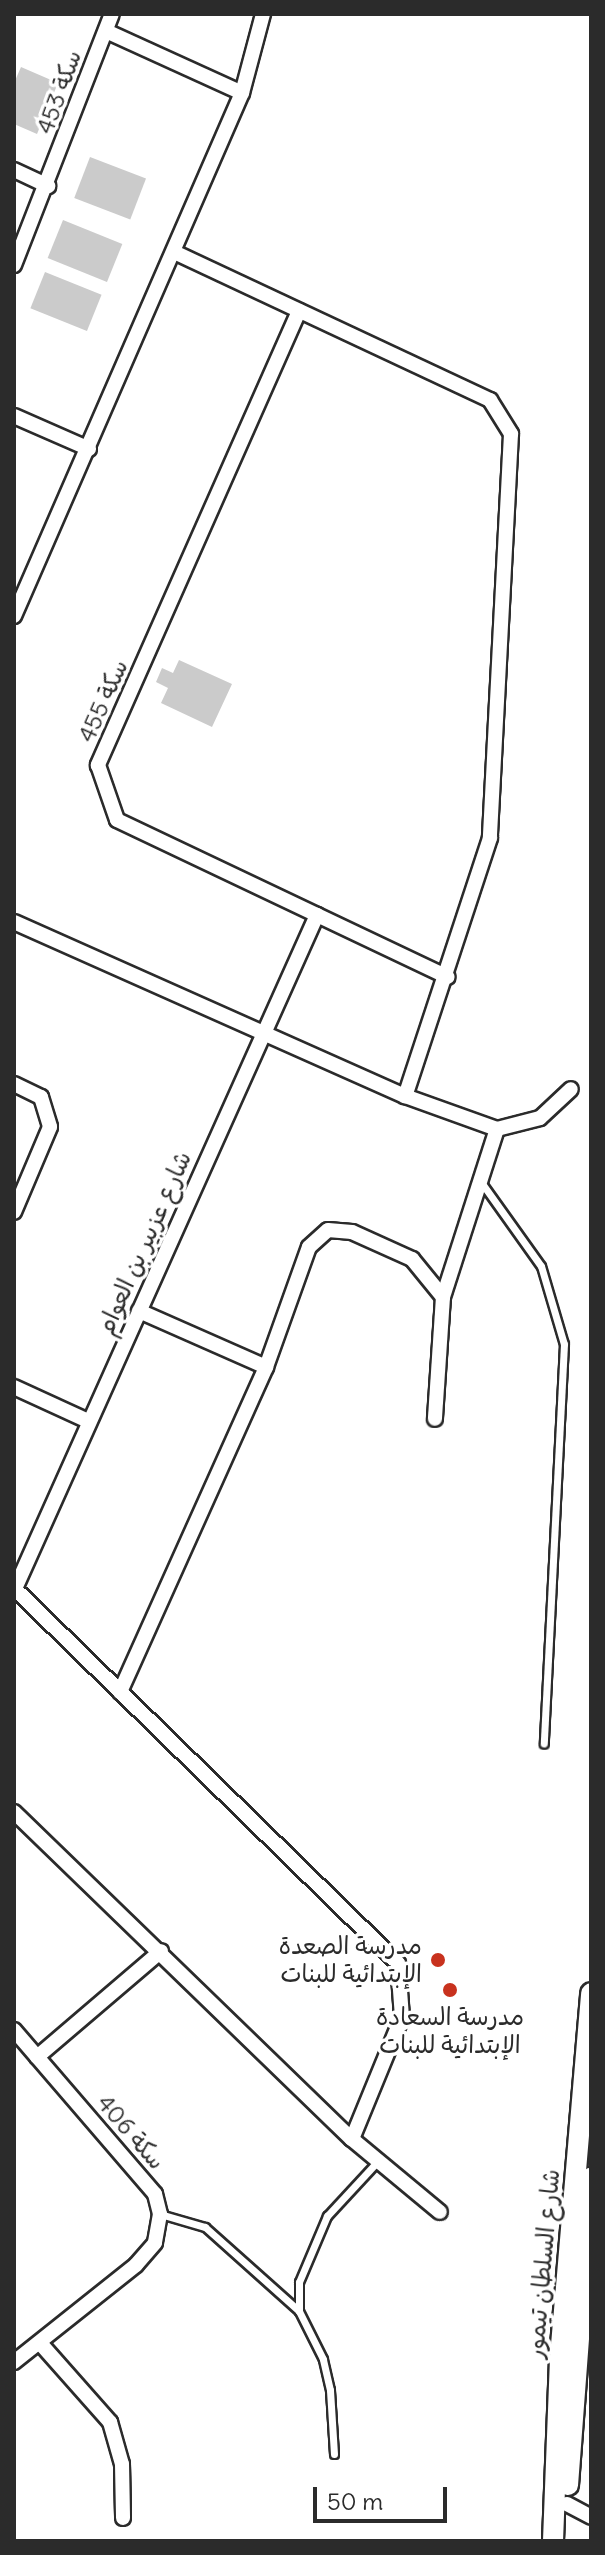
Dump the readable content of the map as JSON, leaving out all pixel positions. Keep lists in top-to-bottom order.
{
  "streets": {
    "main road": ["شارع السلطان تيمور"],
    "street": [
      "سكة 453",
      "سكة 455",
      "شارع عزبير بن العوام",
      "سكة 406"
    ]
  },
  "crossings": [
    ["سكة 455", "شارع عزبير بن العوام"]
  ],
  "places": ["مدرسة الصعدة الإبتدائية للبنات", "مدرسة السعادة الإبتدائية للبنات"],
  "scale_bar": "50 m"
}
